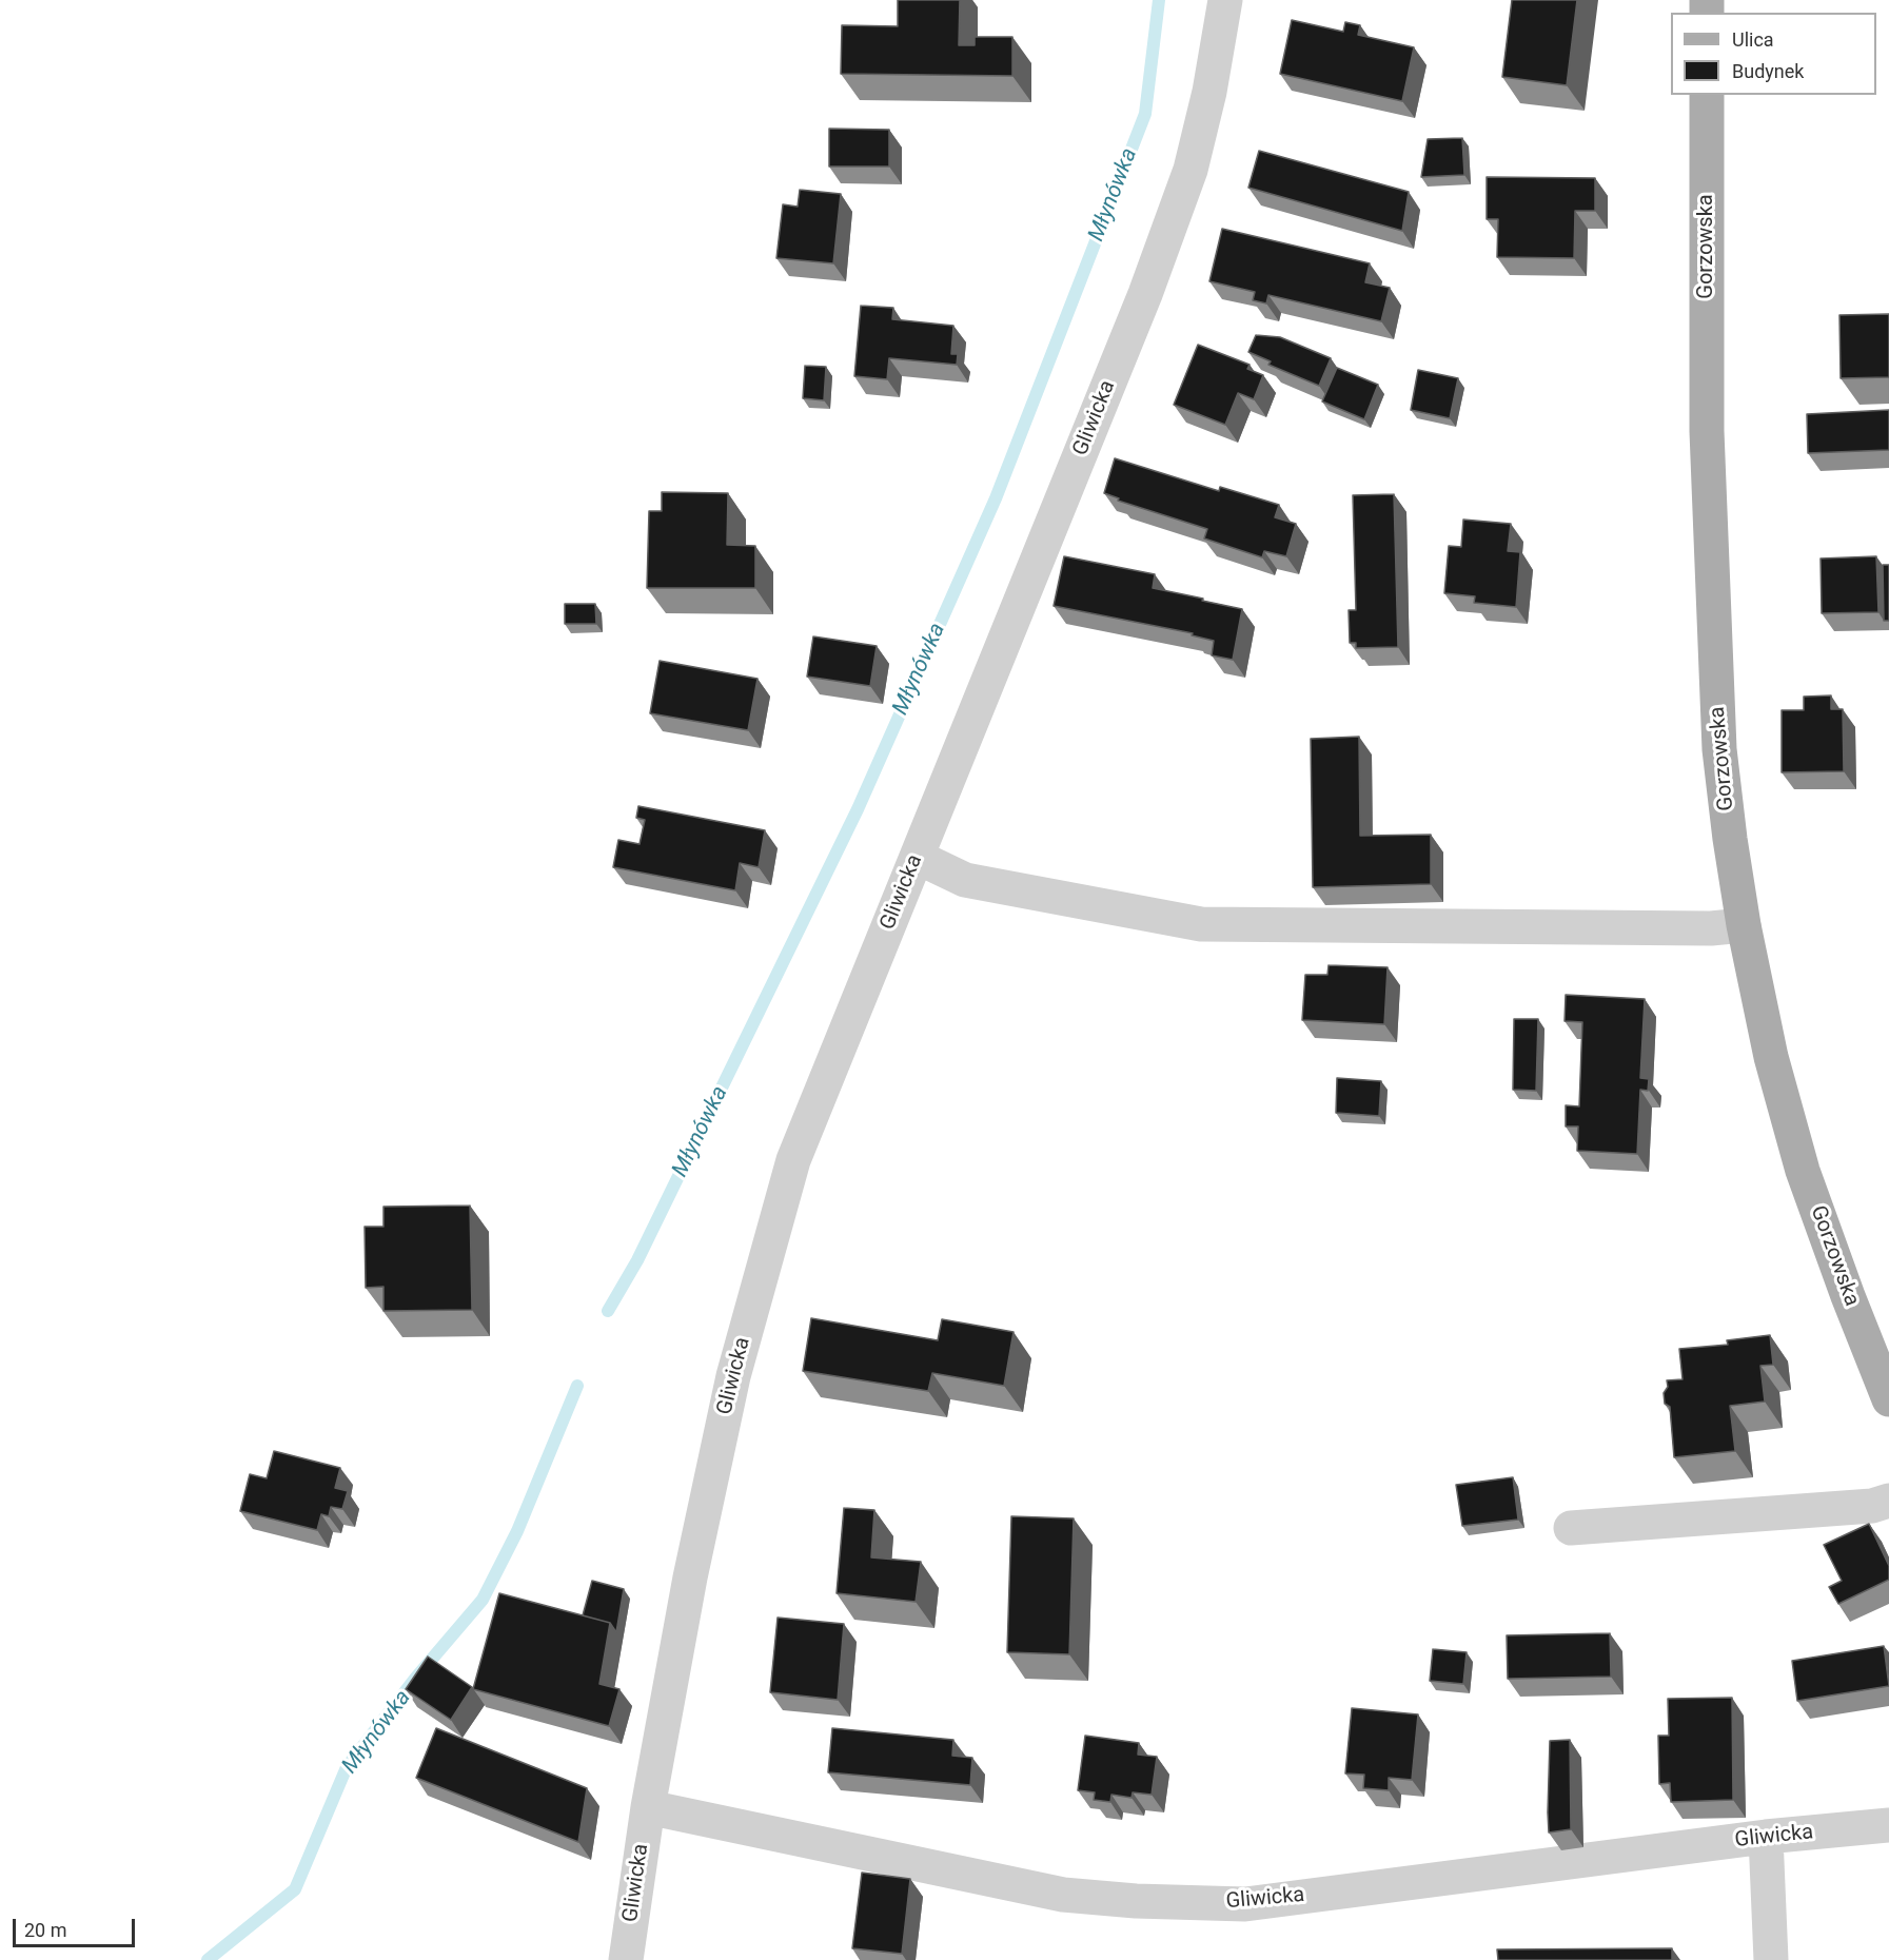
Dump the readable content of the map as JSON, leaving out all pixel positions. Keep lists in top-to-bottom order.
{
  "streets": {
    "main road": ["Gorzowska"],
    "street": ["Gliwicka"]
  },
  "water": ["Młynówka"],
  "legend": ["Ulica", "Budynek"],
  "scale_bar": "20 m"
}
